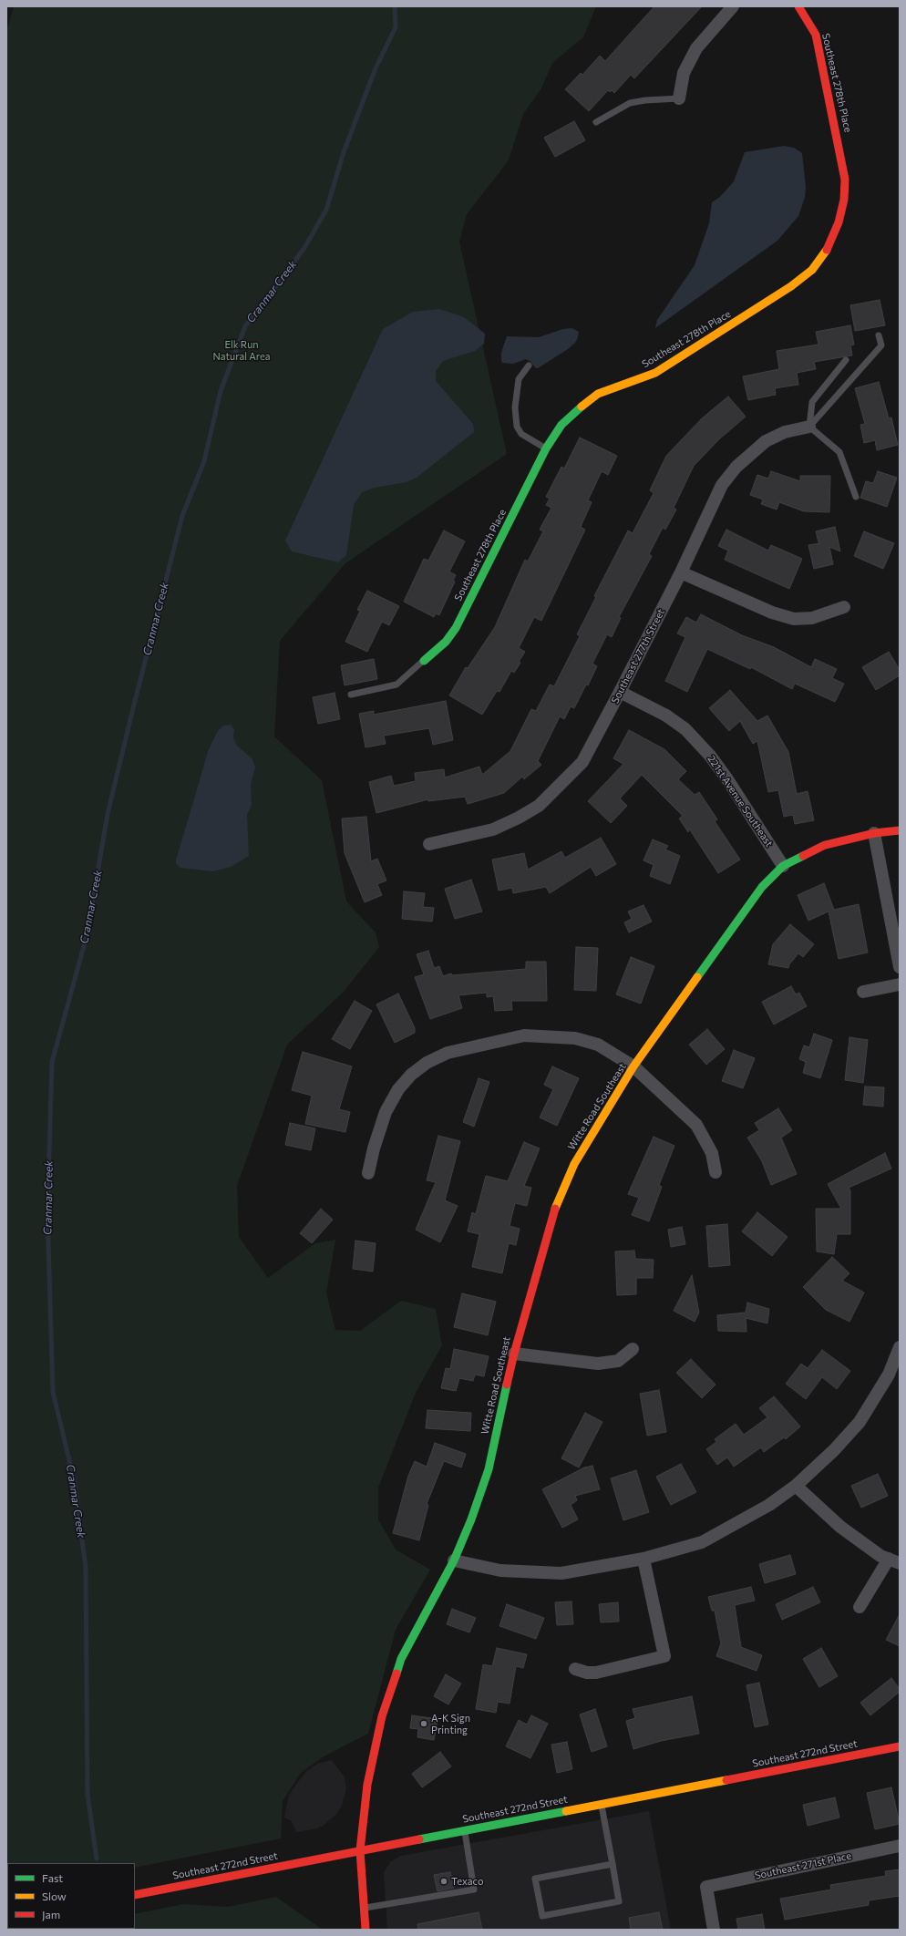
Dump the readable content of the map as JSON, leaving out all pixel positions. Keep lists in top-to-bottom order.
{
  "streets": {
    "street": [
      "Southeast 278th Place",
      "Southeast 277th Street",
      "221st Avenue Southeast",
      "Witte Road Southeast",
      "Southeast 272nd Street",
      "Southeast 271st Place"
    ]
  },
  "crossings": [
    ["Southeast 277th Street", "221st Avenue Southeast"],
    ["221st Avenue Southeast", "Witte Road Southeast"],
    ["Witte Road Southeast", "Southeast 272nd Street"]
  ],
  "water": ["Cranmar Creek"],
  "parks": ["Elk Run Natural Area"],
  "places": ["A-K Sign Printing", "Texaco"],
  "legend": ["Fast", "Slow", "Jam"]
}
